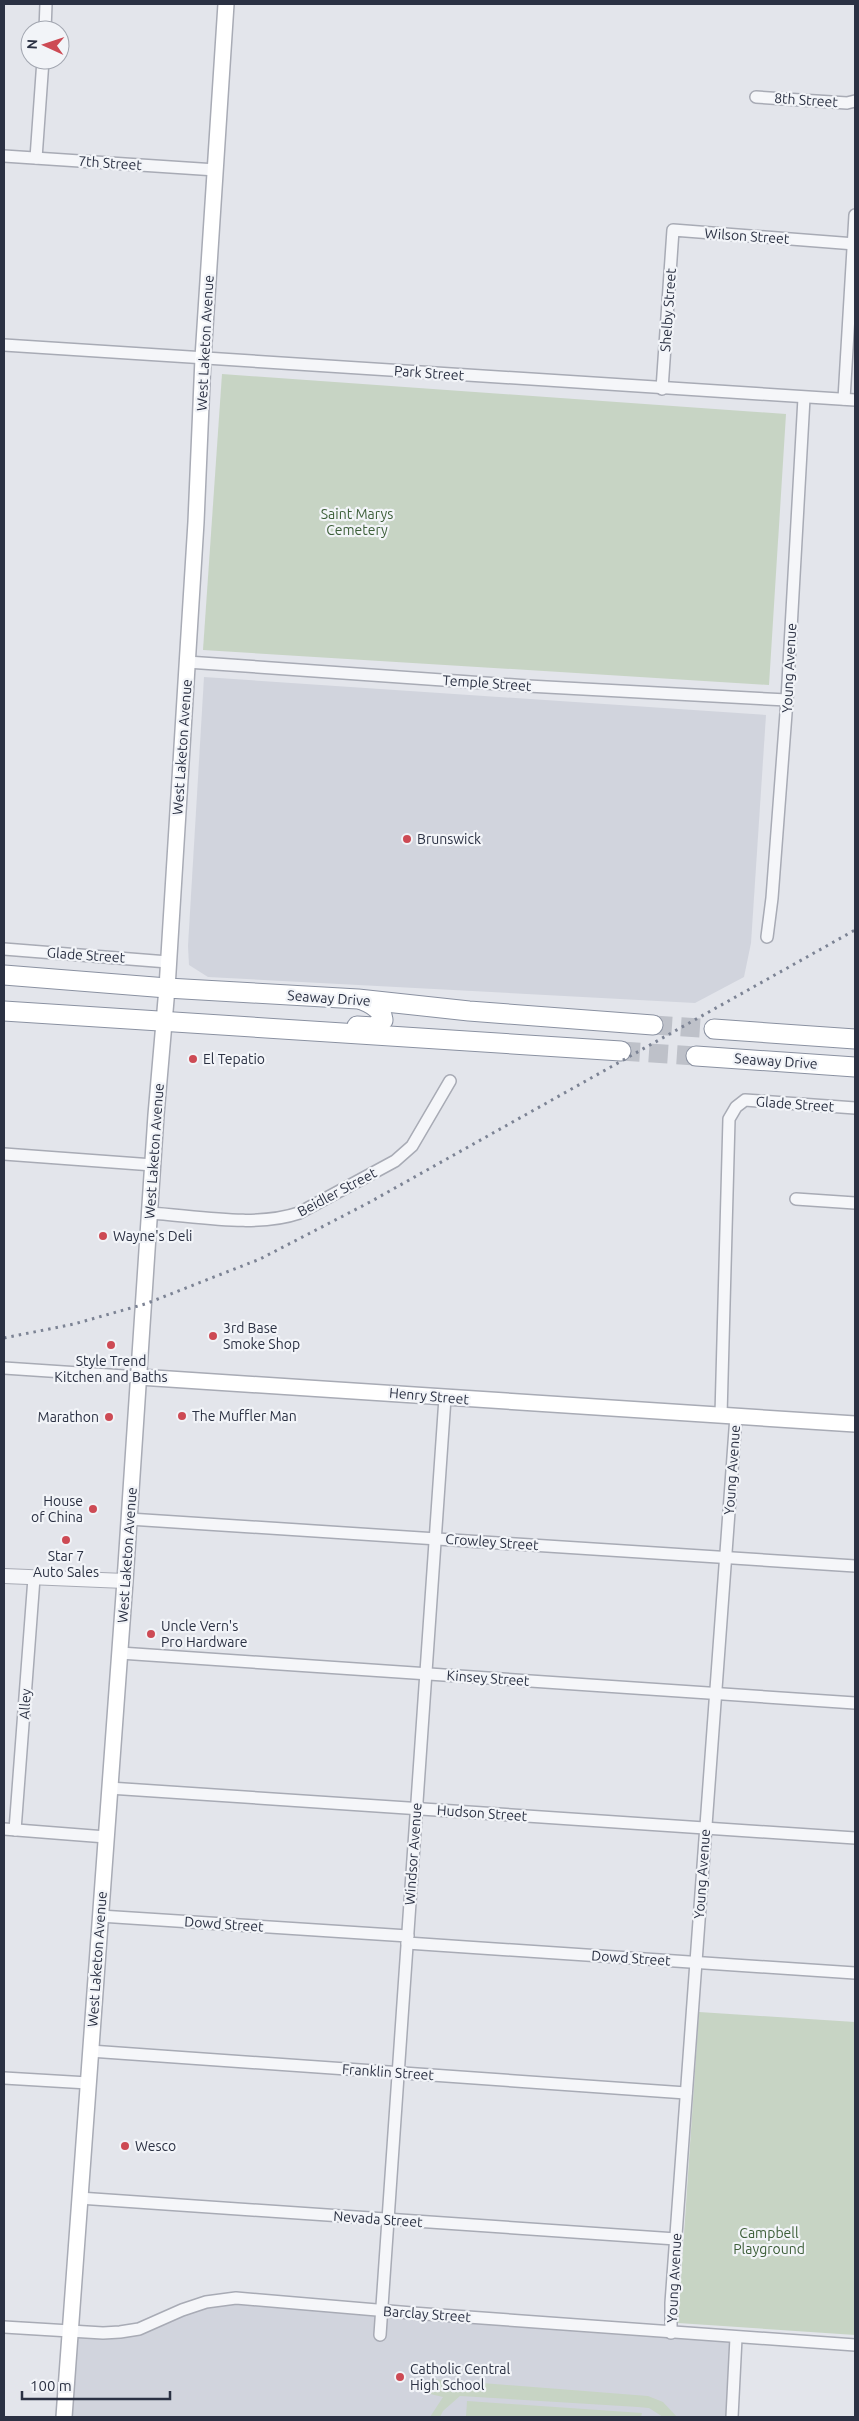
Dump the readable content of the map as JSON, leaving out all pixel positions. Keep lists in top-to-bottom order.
{
  "streets": {
    "highway": ["Seaway Drive"],
    "main road": ["West Laketon Avenue", "Henry Street"],
    "street": [
      "8th Street",
      "7th Street",
      "Wilson Street",
      "Shelby Street",
      "Park Street",
      "Young Avenue",
      "Temple Street",
      "Glade Street",
      "Beidler Street",
      "Crowley Street",
      "Kinsey Street",
      "Alley",
      "Hudson Street",
      "Windsor Avenue",
      "Dowd Street",
      "Franklin Street",
      "Nevada Street",
      "Barclay Street"
    ]
  },
  "crossings": [
    ["7th Street", "West Laketon Avenue"],
    ["Wilson Street", "Shelby Street"],
    ["Shelby Street", "Park Street"],
    ["West Laketon Avenue", "Park Street"],
    ["West Laketon Avenue", "Temple Street"],
    ["West Laketon Avenue", "Glade Street"],
    ["West Laketon Avenue", "Seaway Drive"],
    ["West Laketon Avenue", "Beidler Street"],
    ["West Laketon Avenue", "Henry Street"],
    ["West Laketon Avenue", "Crowley Street"],
    ["West Laketon Avenue", "Kinsey Street"],
    ["West Laketon Avenue", "Hudson Street"],
    ["West Laketon Avenue", "Dowd Street"],
    ["West Laketon Avenue", "Franklin Street"],
    ["West Laketon Avenue", "Nevada Street"],
    ["West Laketon Avenue", "Barclay Street"],
    ["Park Street", "Young Avenue"],
    ["Young Avenue", "Temple Street"],
    ["Young Avenue", "Glade Street"],
    ["Young Avenue", "Henry Street"],
    ["Young Avenue", "Crowley Street"],
    ["Young Avenue", "Kinsey Street"],
    ["Young Avenue", "Hudson Street"],
    ["Young Avenue", "Dowd Street"],
    ["Young Avenue", "Franklin Street"],
    ["Young Avenue", "Nevada Street"],
    ["Young Avenue", "Barclay Street"],
    ["Henry Street", "Windsor Avenue"],
    ["Crowley Street", "Windsor Avenue"],
    ["Kinsey Street", "Windsor Avenue"],
    ["Hudson Street", "Windsor Avenue"],
    ["Windsor Avenue", "Dowd Street"],
    ["Windsor Avenue", "Franklin Street"],
    ["Windsor Avenue", "Nevada Street"],
    ["Windsor Avenue", "Barclay Street"]
  ],
  "parks": ["Saint Marys Cemetery", "Campbell Playground"],
  "places": [
    "Brunswick",
    "El Tepatio",
    "Wayne's Deli",
    "3rd Base Smoke Shop",
    "Style Trend Kitchen and Baths",
    "The Muffler Man",
    "Marathon",
    "House of China",
    "Star 7 Auto Sales",
    "Uncle Vern's Pro Hardware",
    "Wesco",
    "Catholic Central High School"
  ],
  "scale_bar": "100 m",
  "north": "left"
}
